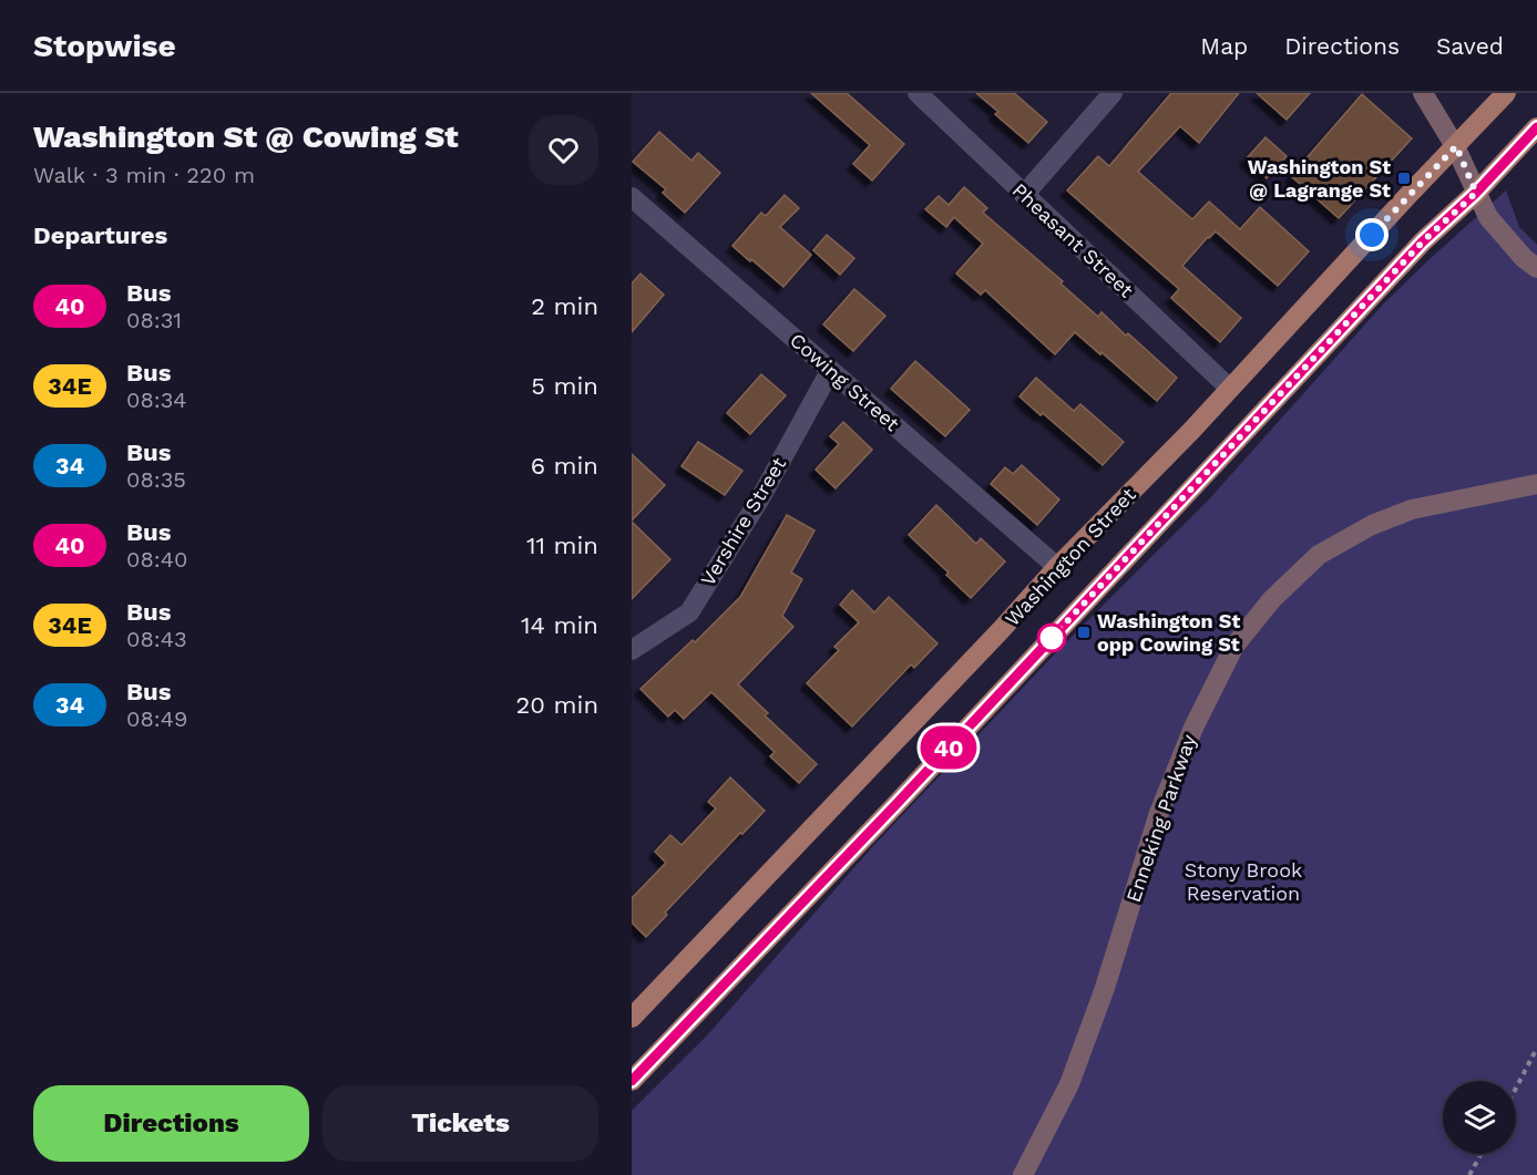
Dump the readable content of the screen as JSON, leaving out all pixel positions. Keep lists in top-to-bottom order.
{
  "streets": {
    "main road": ["Washington Street", "Enneking Parkway"],
    "street": ["Pheasant Street", "Cowing Street", "Vershire Street"]
  },
  "crossings": [
    ["Pheasant Street", "Washington Street"],
    ["Cowing Street", "Vershire Street"],
    ["Cowing Street", "Washington Street"]
  ],
  "parks": ["Stony Brook Reservation"],
  "places": {
    "transit": ["Washington St @ Lagrange St", "Washington St opp Cowing St"]
  },
  "lines": ["bus line 40"],
  "page": {
    "header": "Stopwise",
    "nav": ["Map", "Directions", "Saved"],
    "heading": [
      ["Washington St @ Cowing St", "Walk · 3 min · 220 m"],
      "Departures"
    ],
    "on_map": "40",
    "list": [
      {
        "mark": "40",
        "name": "Bus",
        "note": "08:31",
        "value": "2 min"
      },
      {
        "mark": "34E",
        "name": "Bus",
        "note": "08:34",
        "value": "5 min"
      },
      {
        "mark": "34",
        "name": "Bus",
        "note": "08:35",
        "value": "6 min"
      },
      {
        "mark": "40",
        "name": "Bus",
        "note": "08:40",
        "value": "11 min"
      },
      {
        "mark": "34E",
        "name": "Bus",
        "note": "08:43",
        "value": "14 min"
      },
      {
        "mark": "34",
        "name": "Bus",
        "note": "08:49",
        "value": "20 min"
      }
    ],
    "buttons": ["Directions", "Tickets"]
  }
}
